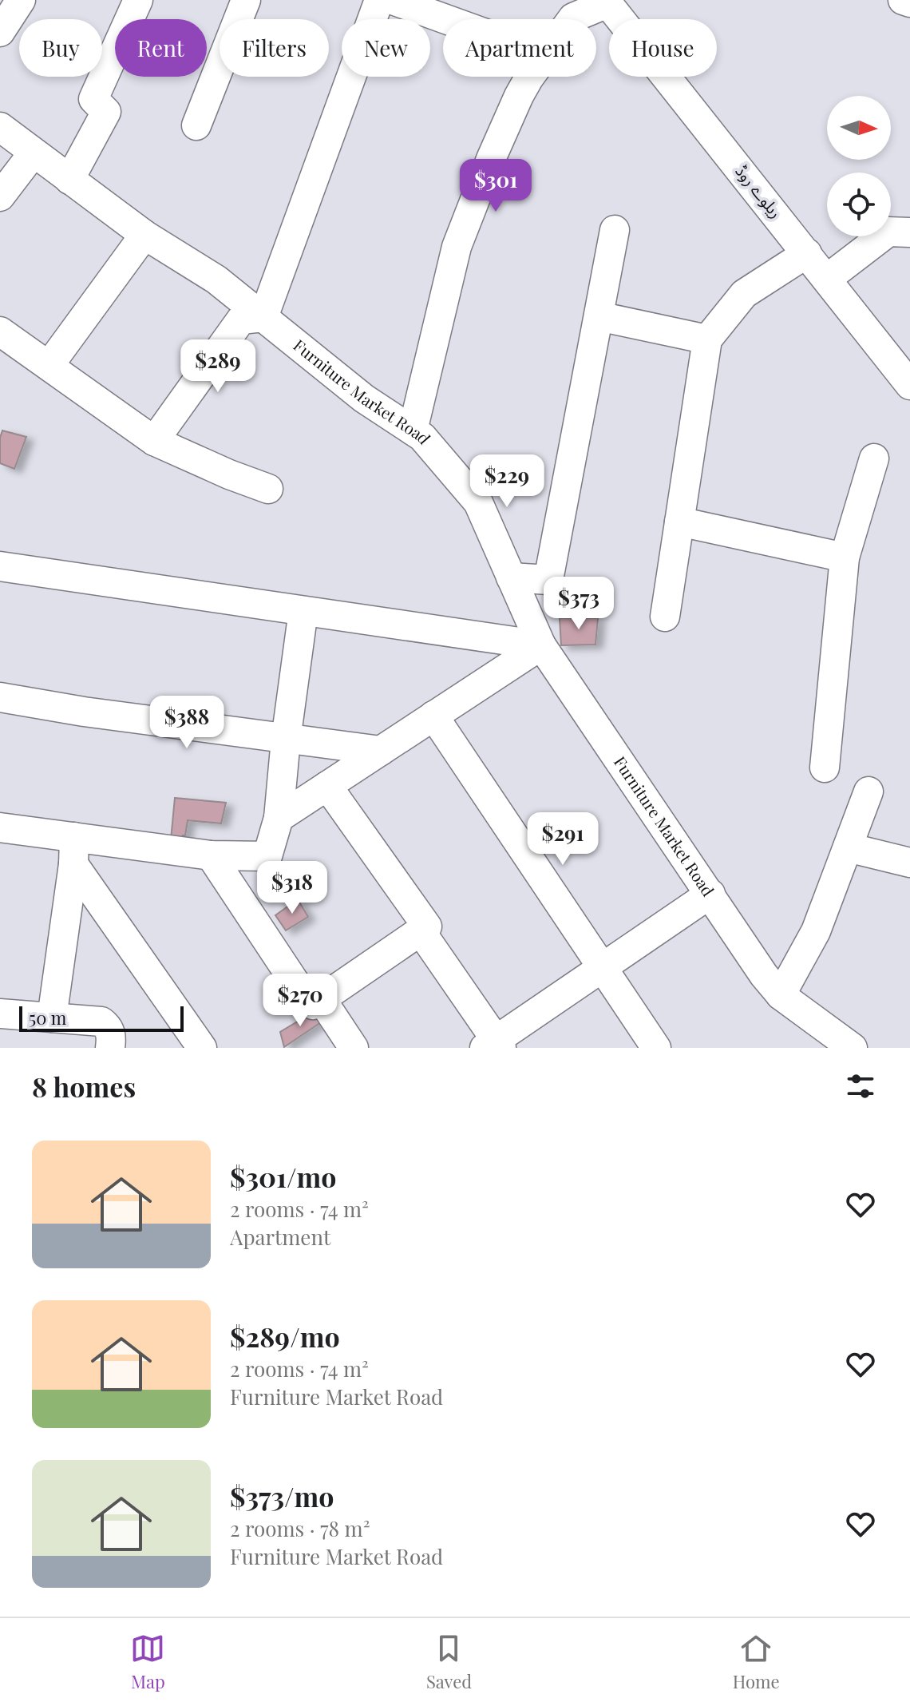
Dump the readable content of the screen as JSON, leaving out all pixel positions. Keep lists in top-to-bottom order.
{
  "streets": {
    "street": ["ریلوے روڈ", "Furniture Market Road"]
  },
  "scale_bar": "50 m",
  "north": "right",
  "page": {
    "chip": [
      "Buy",
      "Rent",
      "Filters",
      "New",
      "Apartment",
      "House"
    ],
    "price": [
      "$301",
      "$289",
      "$229",
      "$373",
      "$388",
      "$291",
      "$318",
      "$270"
    ],
    "scale": "50 m",
    "heading": "8 homes",
    "list": [
      {
        "name": "$301/mo",
        "note": "2 rooms · 74 m² · Apartment"
      },
      {
        "name": "$289/mo",
        "note": "2 rooms · 74 m² · Furniture Market Road"
      },
      {
        "name": "$373/mo",
        "note": "2 rooms · 78 m² · Furniture Market Road"
      }
    ],
    "tabs": ["Map", "Saved", "Home"]
  }
}
